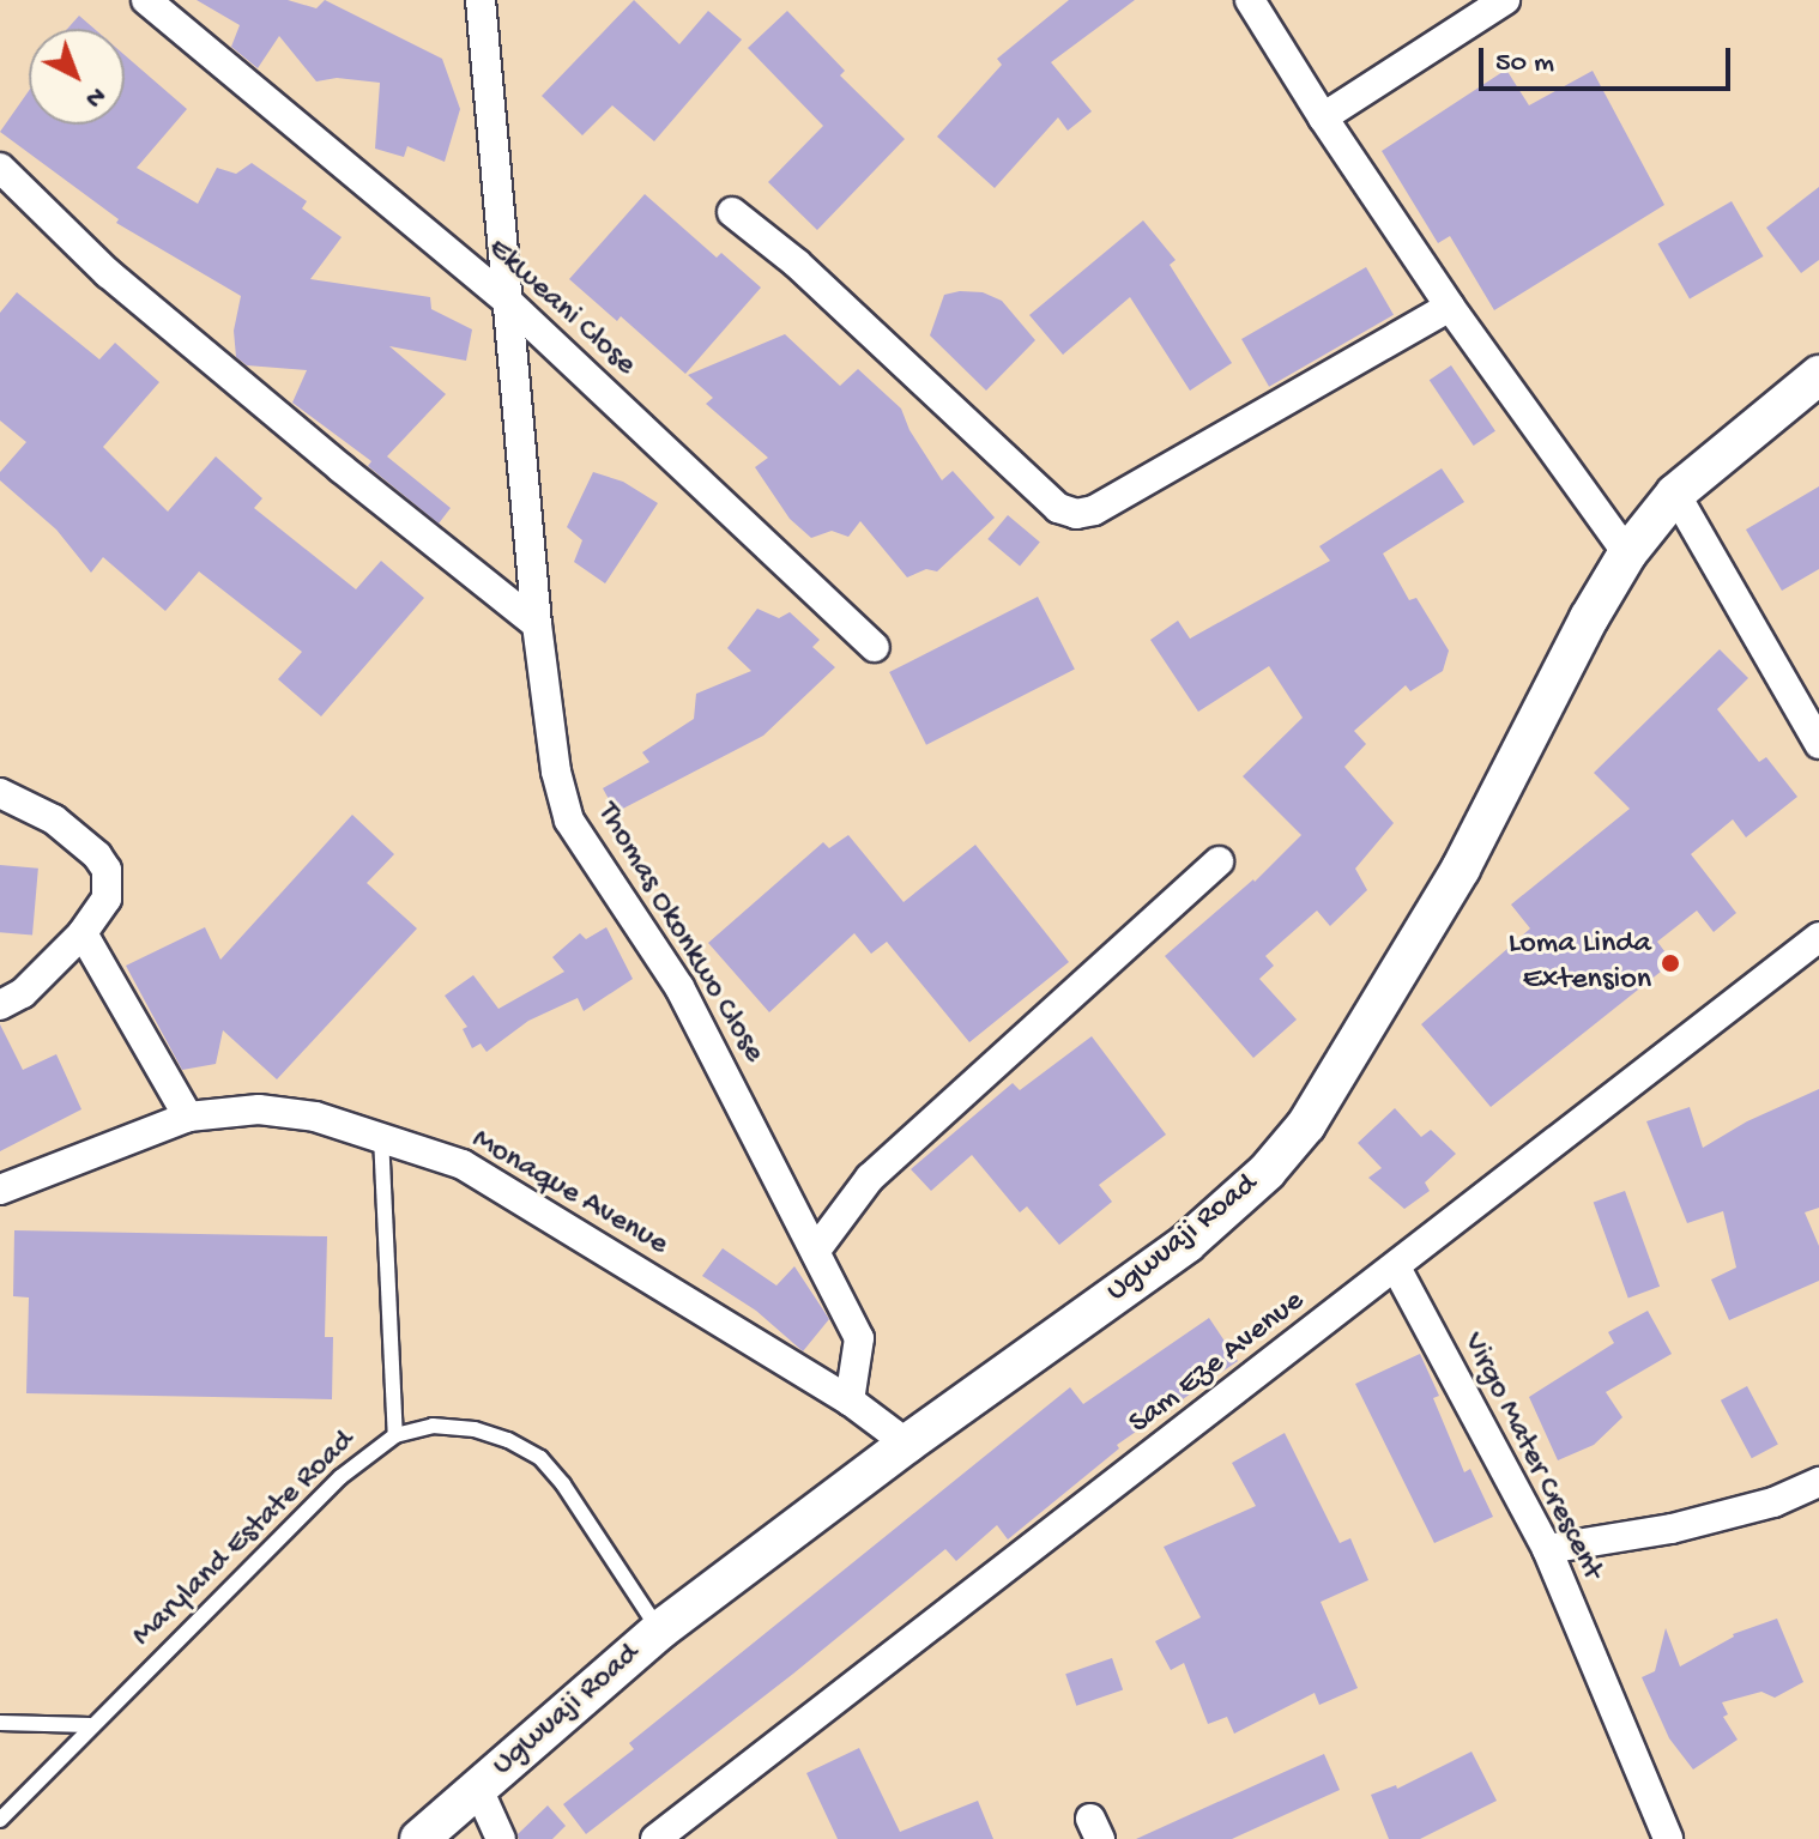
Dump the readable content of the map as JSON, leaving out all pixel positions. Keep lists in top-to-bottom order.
{
  "streets": {
    "main road": ["Ugwuaji Road"],
    "street": [
      "Ekweani Close",
      "Thomas Okonkwo Close",
      "Monaque Avenue",
      "Sam Eze Avenue",
      "Virgo Mater Crescent"
    ],
    "lane": ["Maryland Estate Road"]
  },
  "crossings": [
    ["Ekweani Close", "Thomas Okonkwo Close"],
    ["Thomas Okonkwo Close", "Monaque Avenue"],
    ["Monaque Avenue", "Ugwuaji Road"],
    ["Ugwuaji Road", "Maryland Estate Road"],
    ["Sam Eze Avenue", "Virgo Mater Crescent"]
  ],
  "places": ["Loma Linda Extension"],
  "scale_bar": "50 m",
  "north": "bottom right"
}
